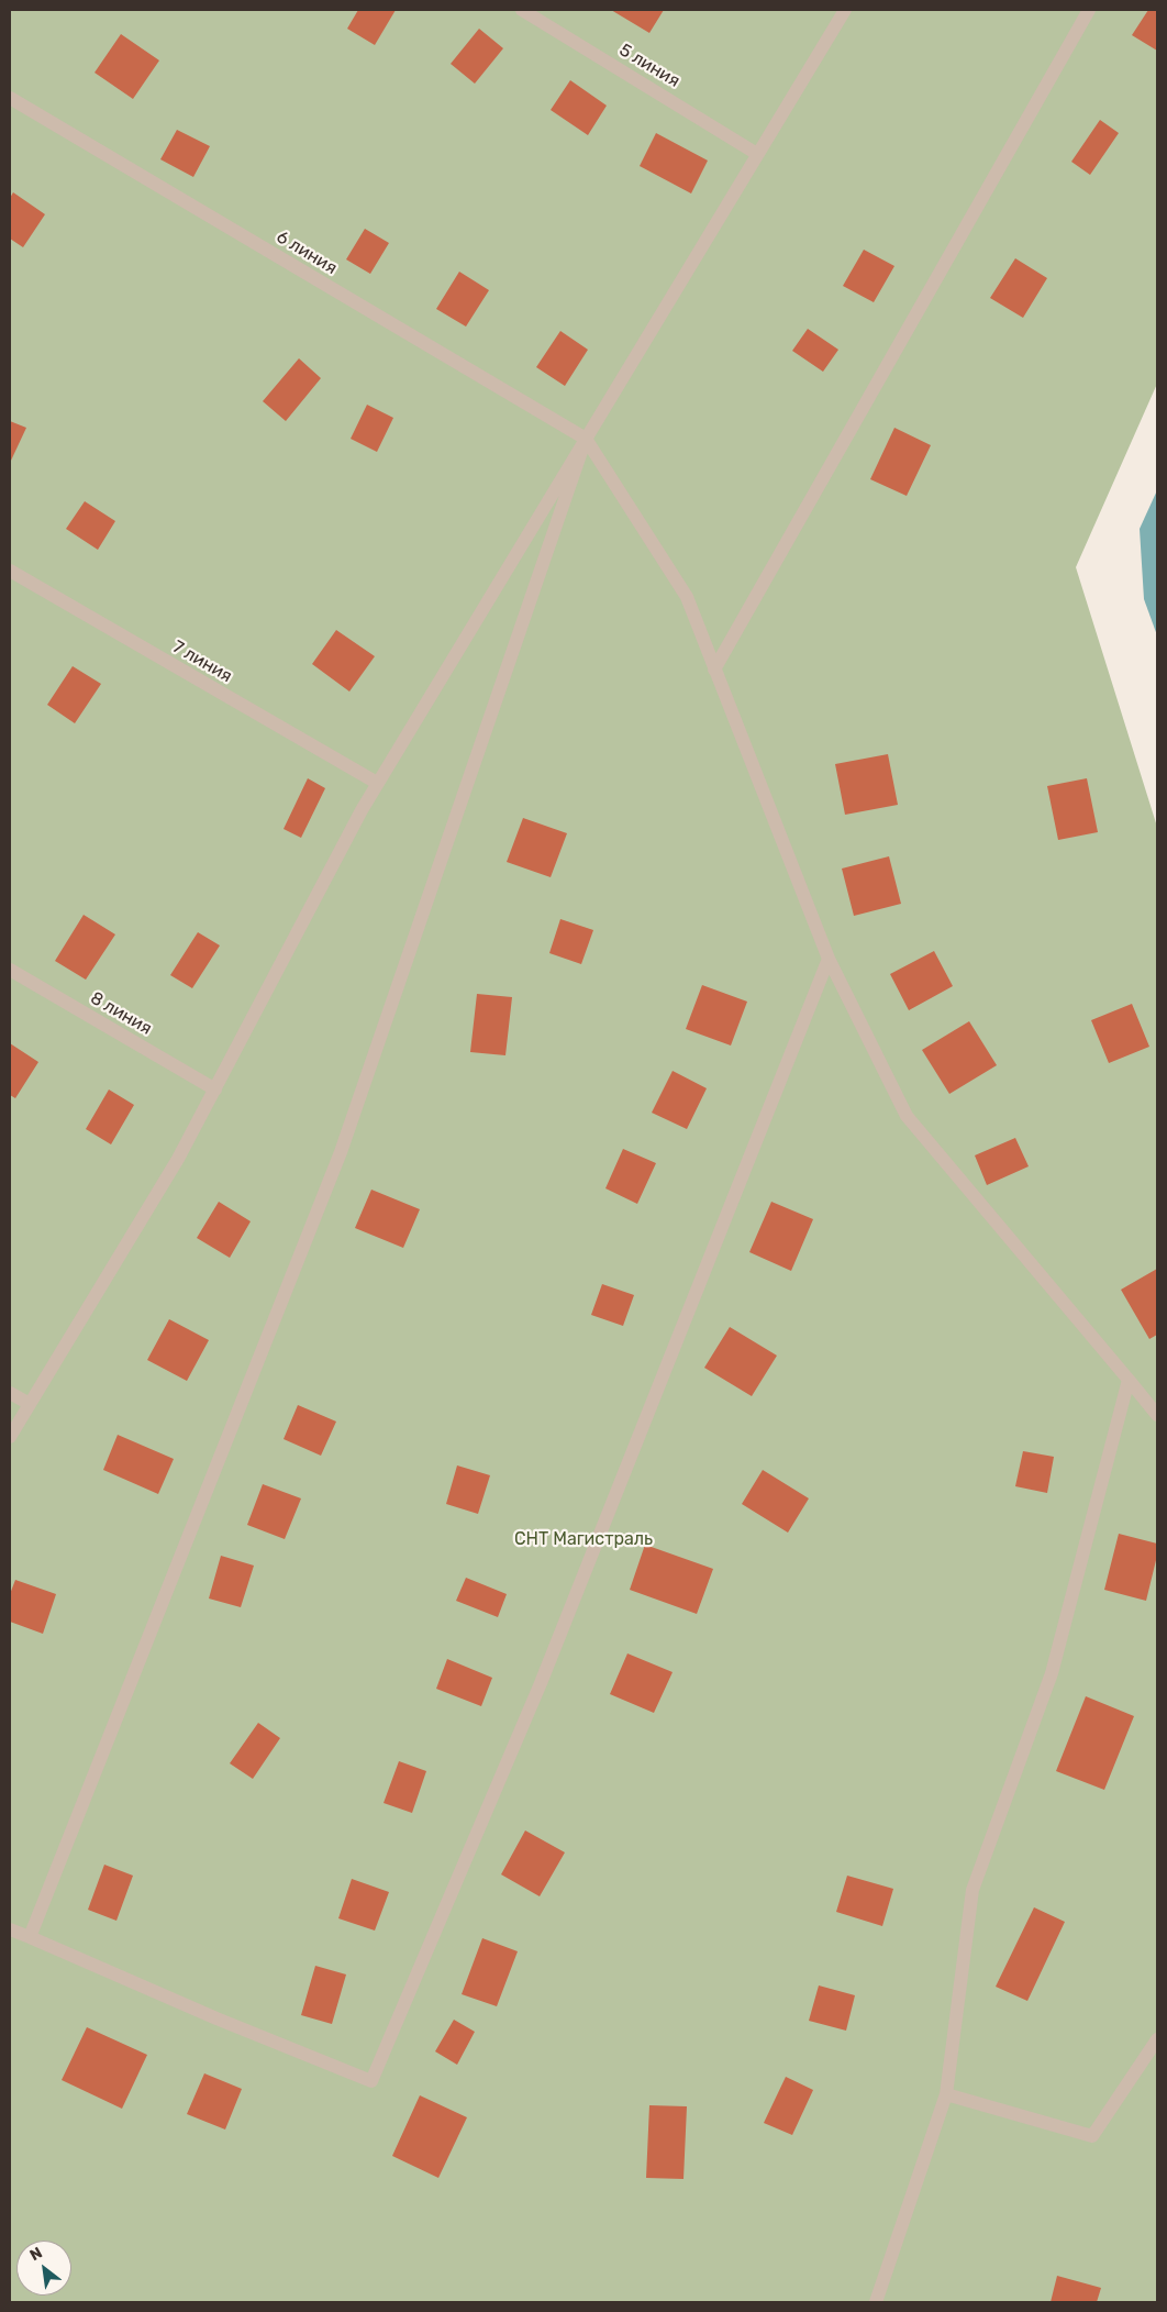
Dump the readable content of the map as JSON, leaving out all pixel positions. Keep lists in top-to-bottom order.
{
  "streets": {
    "lane": [
      "5 линия",
      "6 линия",
      "7 линия",
      "8 линия"
    ]
  },
  "parks": ["СНТ Магистраль"],
  "north": "top left"
}
